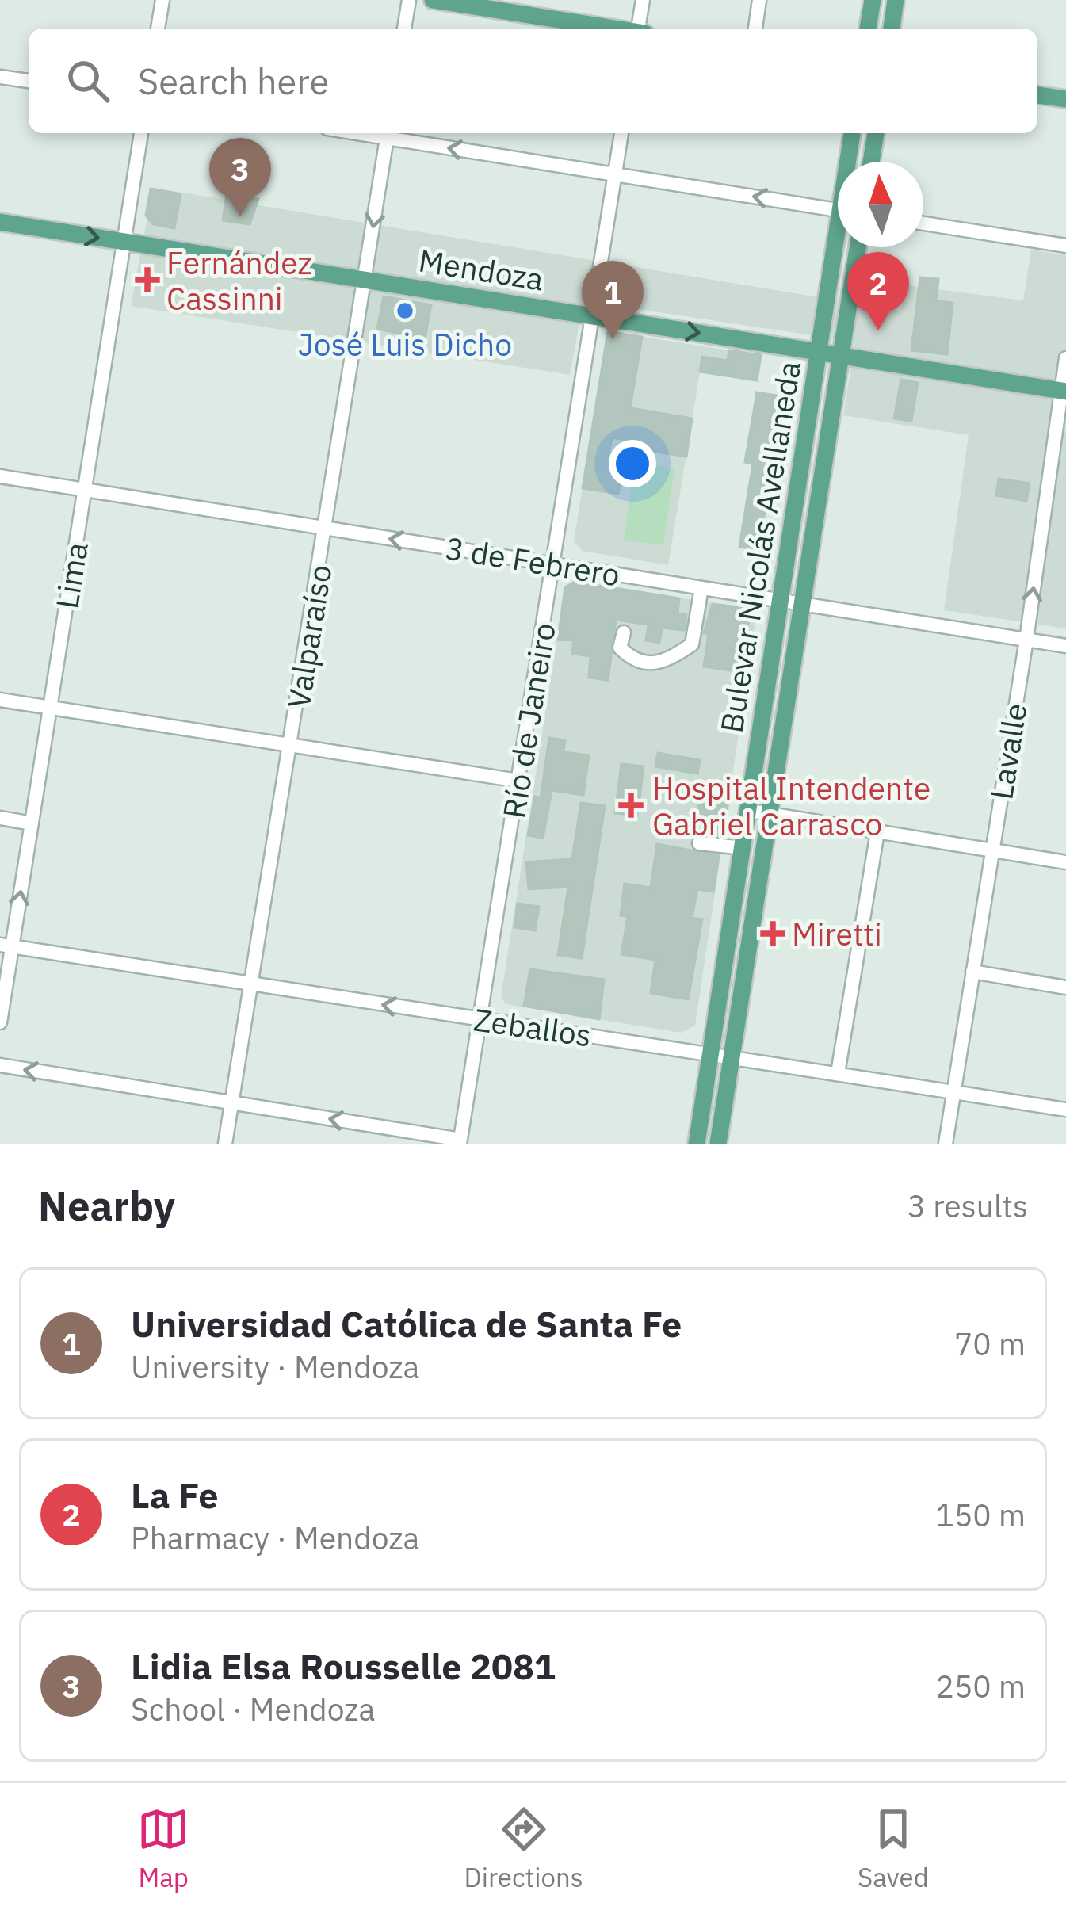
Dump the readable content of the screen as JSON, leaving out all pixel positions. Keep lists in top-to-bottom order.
{
  "streets": {
    "main road": ["Mendoza", "Bulevar Nicolás Avellaneda"],
    "street": [
      "3 de Febrero",
      "Lima",
      "Valparaíso",
      "Río de Janeiro",
      "Lavalle",
      "Zeballos"
    ]
  },
  "crossings": [
    ["Mendoza", "Bulevar Nicolás Avellaneda"],
    ["Mendoza", "Lima"],
    ["Mendoza", "Valparaíso"],
    ["Mendoza", "Río de Janeiro"],
    ["Mendoza", "Lavalle"],
    ["Bulevar Nicolás Avellaneda", "3 de Febrero"],
    ["Bulevar Nicolás Avellaneda", "Zeballos"],
    ["3 de Febrero", "Lima"],
    ["3 de Febrero", "Valparaíso"],
    ["3 de Febrero", "Río de Janeiro"],
    ["3 de Febrero", "Lavalle"],
    ["Lima", "Zeballos"],
    ["Valparaíso", "Zeballos"],
    ["Río de Janeiro", "Zeballos"],
    ["Lavalle", "Zeballos"]
  ],
  "places": {
    "health": ["Fernández Cassinni", "Hospital Intendente Gabriel Carrasco", "Miretti"],
    "other": ["José Luis Dicho"]
  },
  "north": "top",
  "page": {
    "search": "Search here",
    "pins": ["3", "2", "1"],
    "heading": ["Nearby", "3 results"],
    "list": [
      {
        "mark": "1",
        "name": "Universidad Católica de Santa Fe",
        "note": "University · Mendoza",
        "value": "70 m"
      },
      {
        "mark": "2",
        "name": "La Fe",
        "note": "Pharmacy · Mendoza",
        "value": "150 m"
      },
      {
        "mark": "3",
        "name": "Lidia Elsa Rousselle 2081",
        "note": "School · Mendoza",
        "value": "250 m"
      }
    ],
    "nav": ["Map", "Directions", "Saved"]
  }
}
